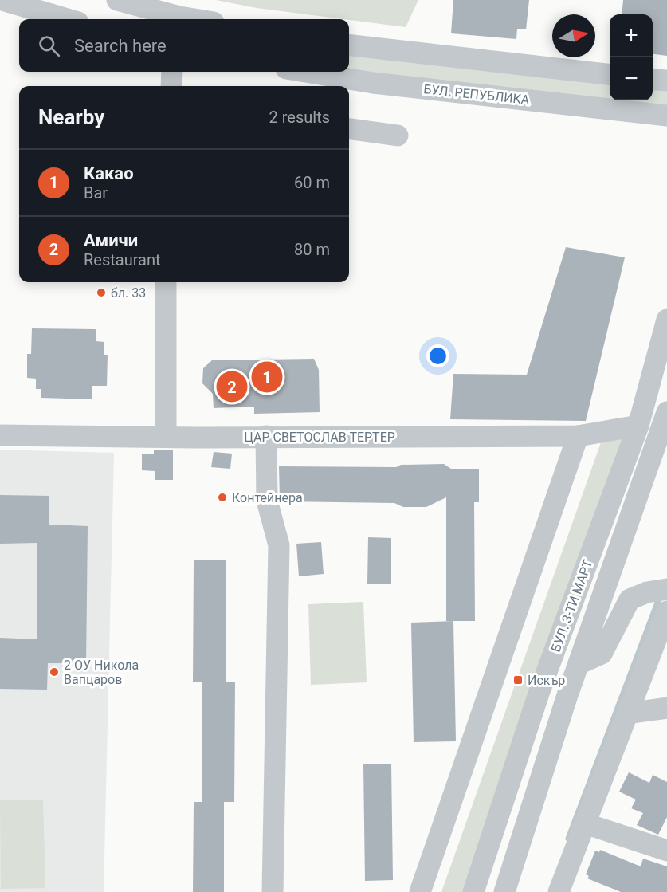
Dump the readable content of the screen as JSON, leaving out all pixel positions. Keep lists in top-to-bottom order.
{
  "streets": {
    "street": ["БУЛ. РЕПУБЛИКА", "ЦАР СВЕТОСЛАВ ТЕРТЕР", "БУЛ. 3-ТИ МАРТ"]
  },
  "crossings": [
    ["ЦАР СВЕТОСЛАВ ТЕРТЕР", "БУЛ. 3-ТИ МАРТ"]
  ],
  "places": {
    "other": ["бл. 33", "Контейнера", "2 ОУ Никола Вапцаров"],
    "transit": ["Искър"]
  },
  "north": "right",
  "page": {
    "map_buttons": ["+", "−"],
    "search": "Search here",
    "heading": ["Nearby", "2 results"],
    "list": [
      {
        "mark": "1",
        "name": "Какао",
        "note": "Bar",
        "value": "60 m"
      },
      {
        "mark": "2",
        "name": "Амичи",
        "note": "Restaurant",
        "value": "80 m"
      }
    ],
    "pins": ["1", "2"]
  }
}
